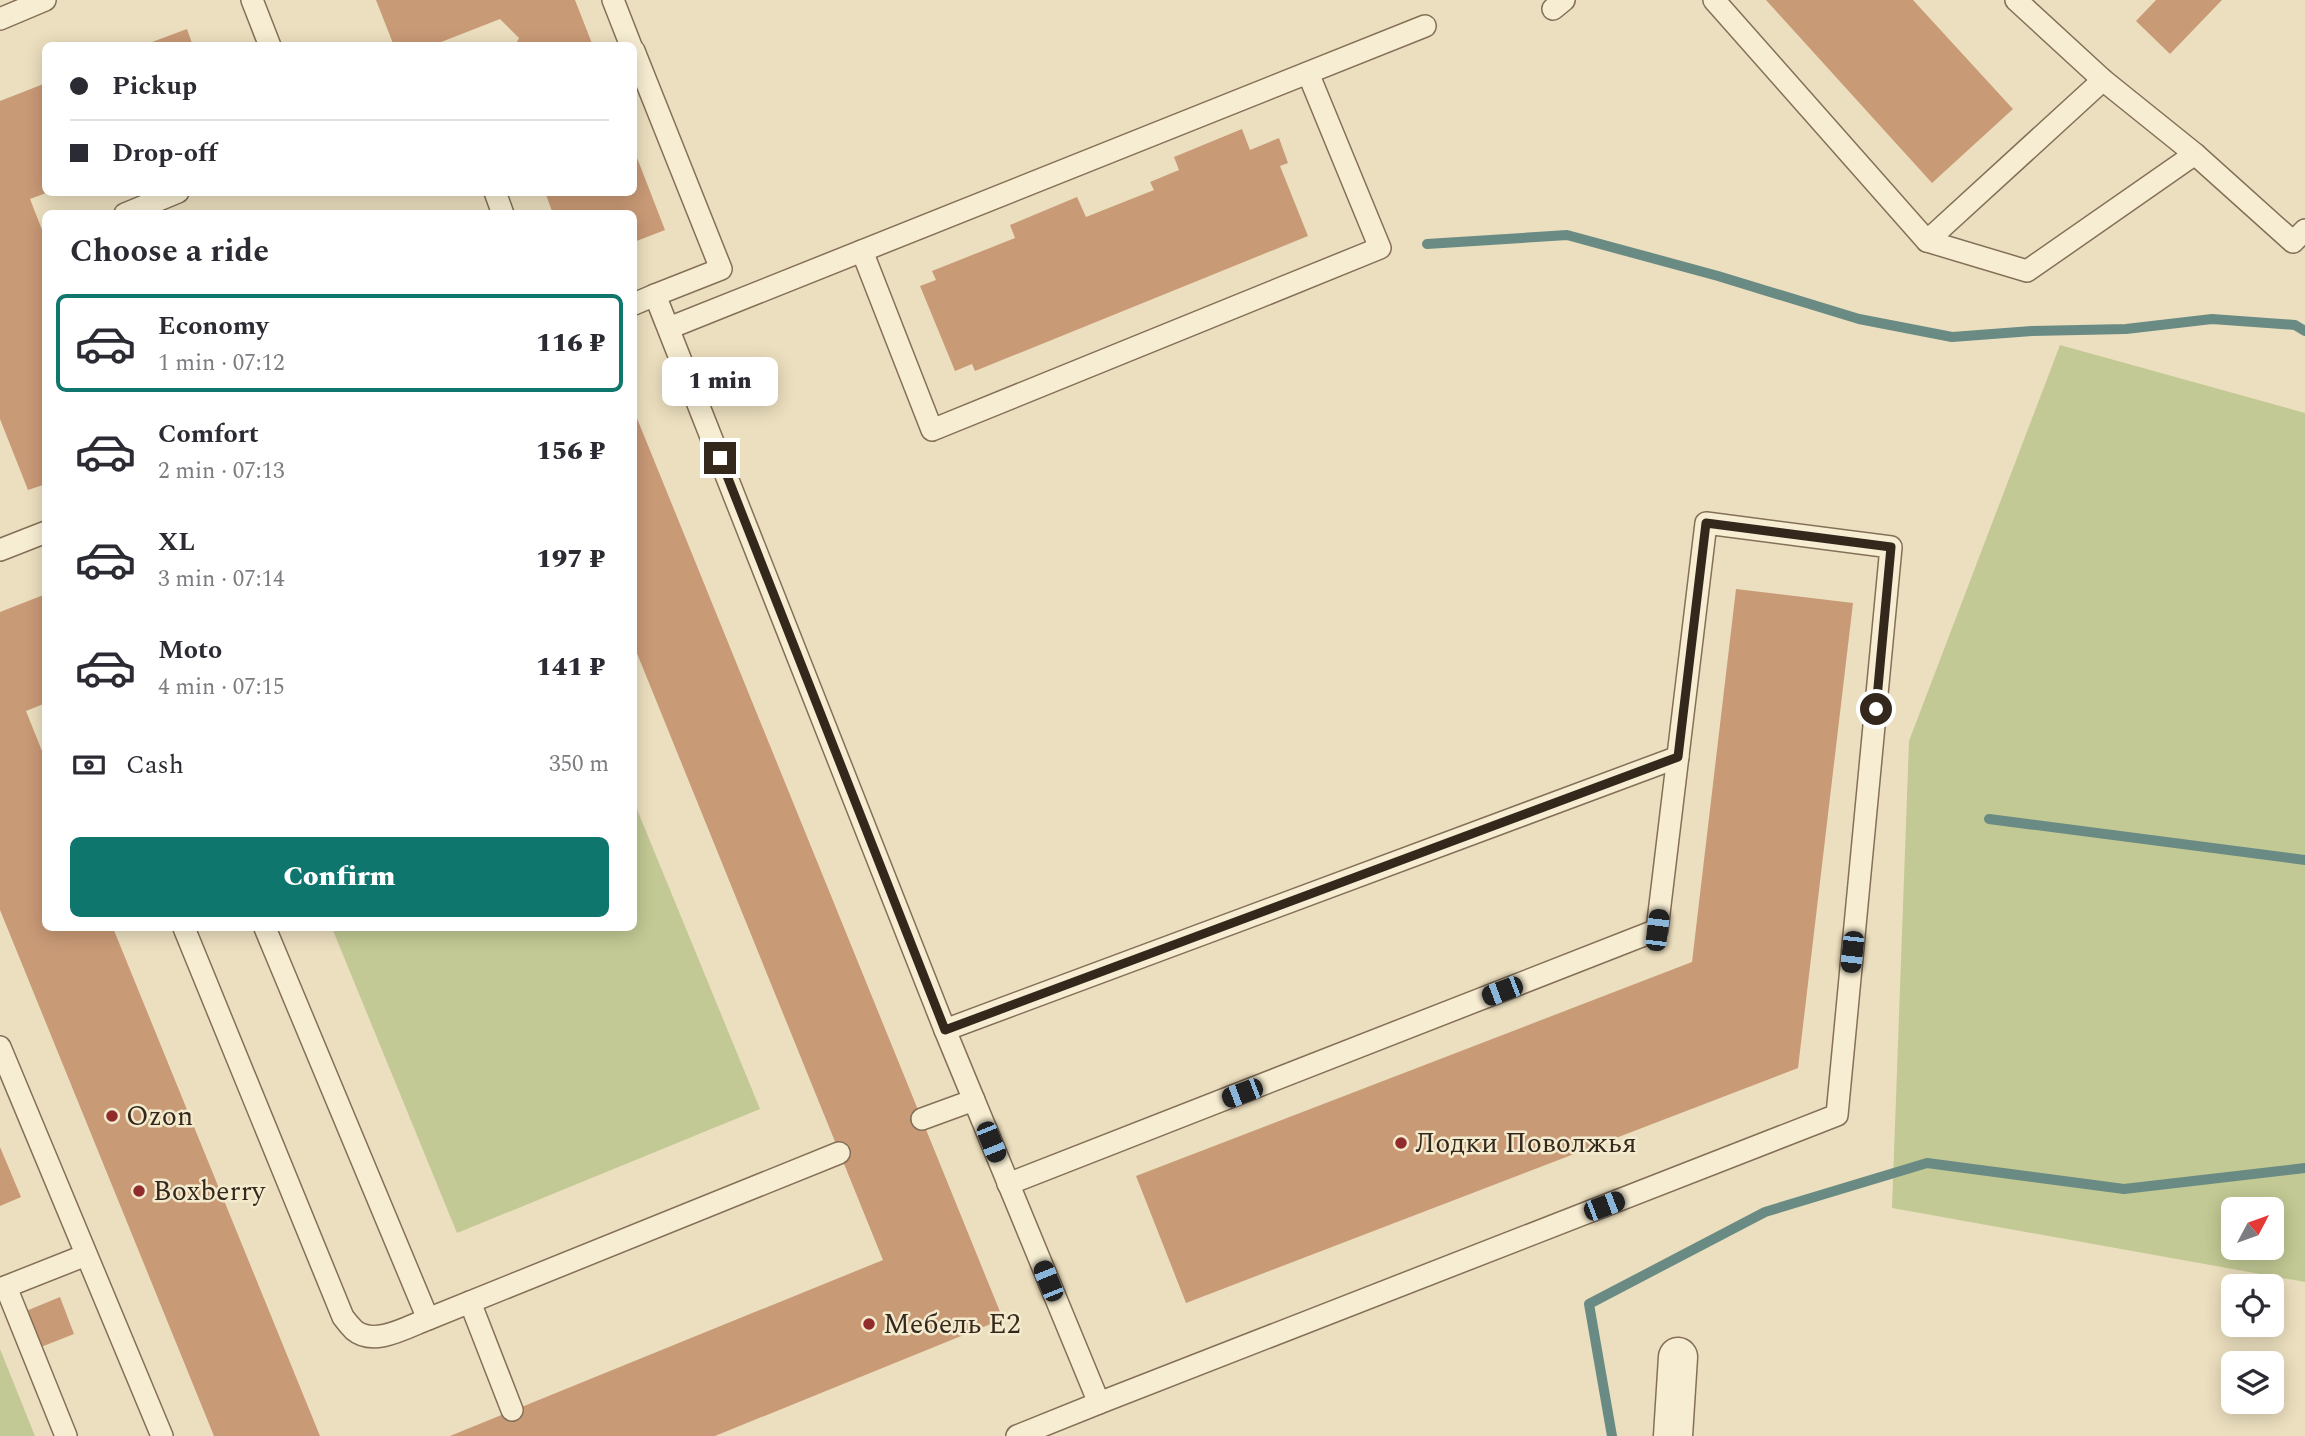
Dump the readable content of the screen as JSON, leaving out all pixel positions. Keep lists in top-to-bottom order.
{
  "places": [
    "Ozon",
    "Лодки Поволжья",
    "Boxberry",
    "Мебель Е2"
  ],
  "north": "top right",
  "page": {
    "banner": ["Pickup", "Drop-off"],
    "heading": "Choose a ride",
    "list": [
      {
        "name": "Economy",
        "note": "1 min · 07:12",
        "value": "116 ₽"
      },
      {
        "name": "Comfort",
        "note": "2 min · 07:13",
        "value": "156 ₽"
      },
      {
        "name": "XL",
        "note": "3 min · 07:14",
        "value": "197 ₽"
      },
      {
        "name": "Moto",
        "note": "4 min · 07:15",
        "value": "141 ₽"
      }
    ],
    "bubble": "1 min",
    "pay": ["Cash", "350 m"],
    "buttons": "Confirm"
  }
}
